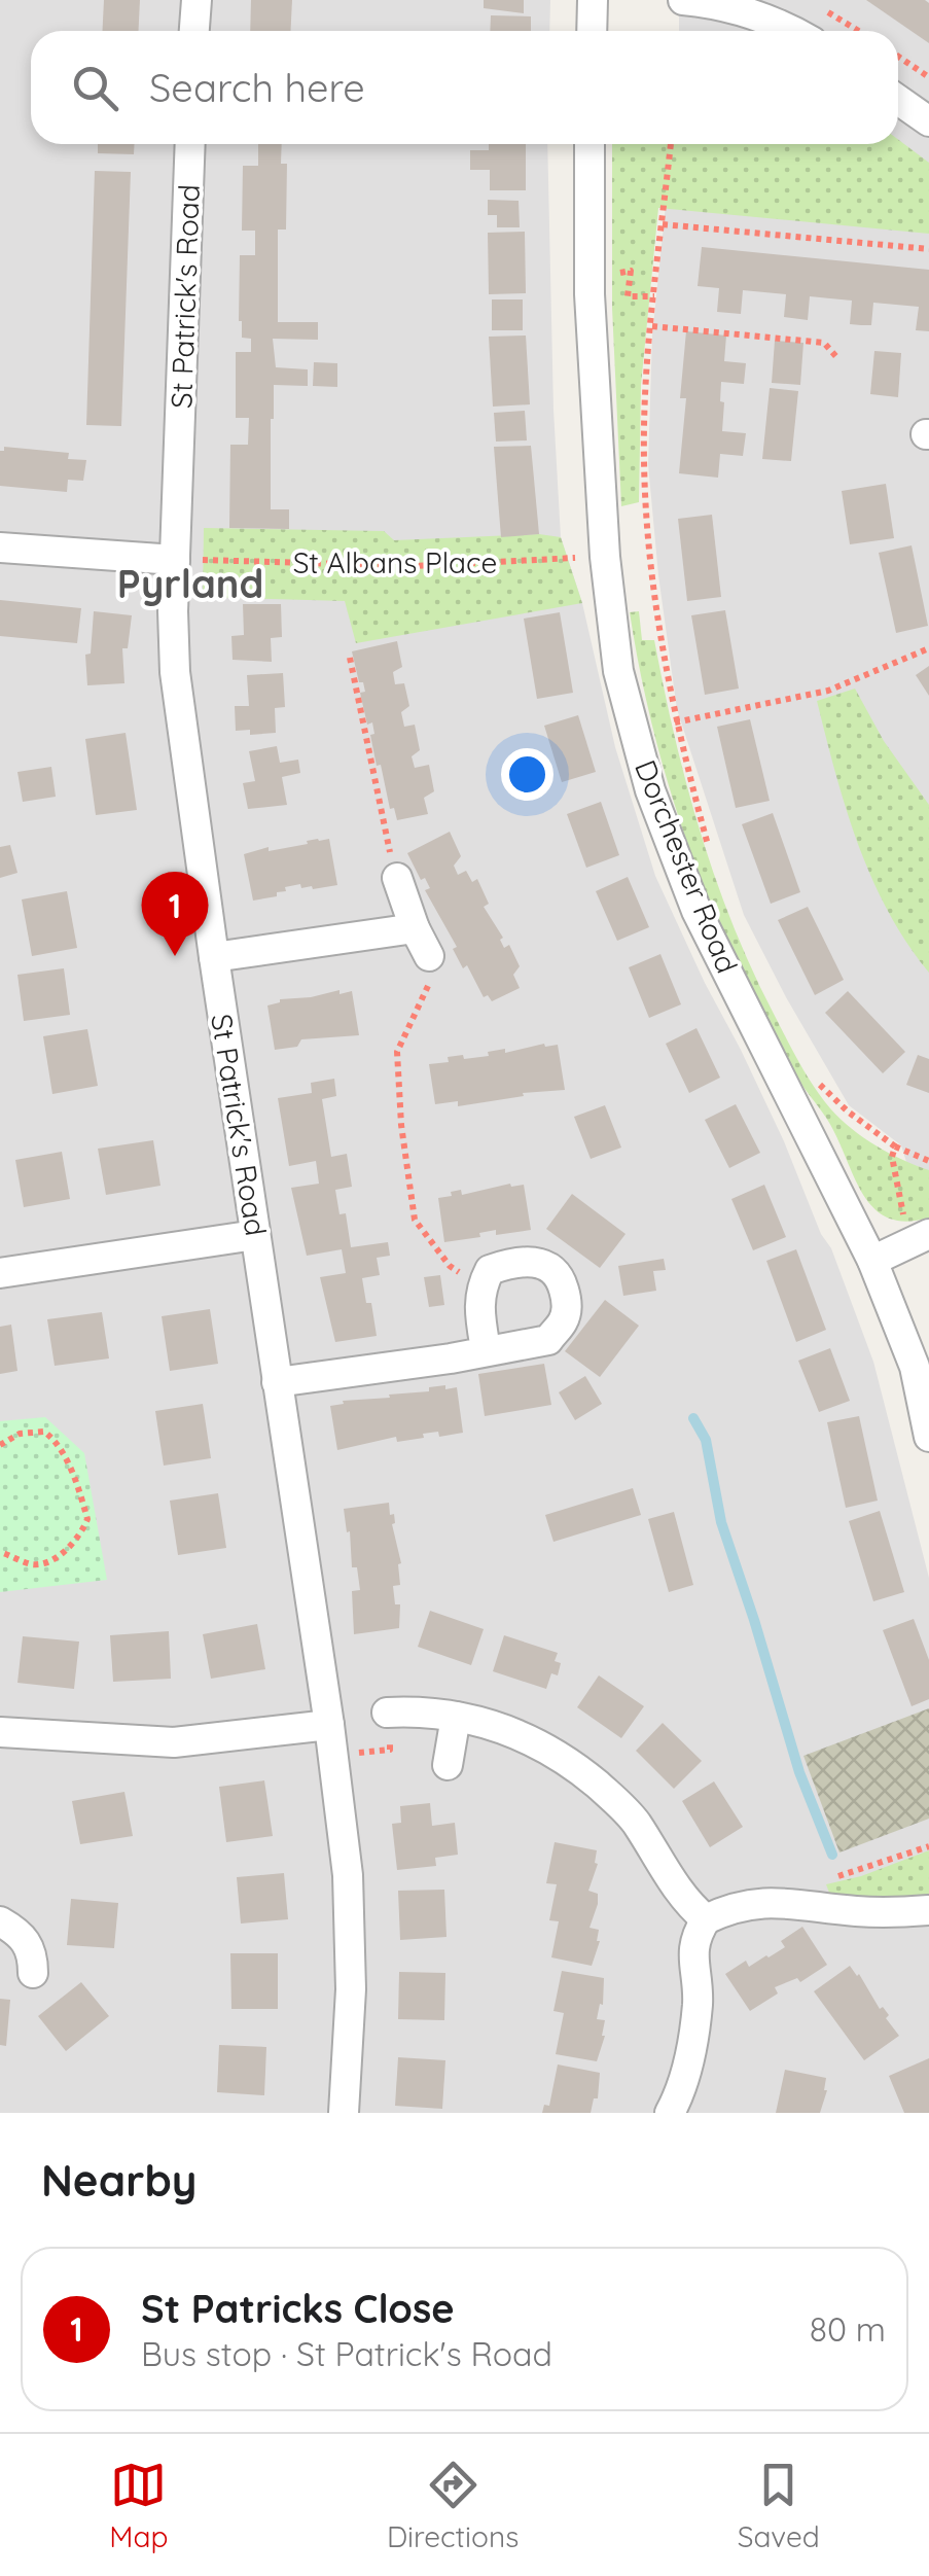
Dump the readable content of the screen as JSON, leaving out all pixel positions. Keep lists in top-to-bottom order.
{
  "streets": {
    "street": ["St Patrick's Road", "Dorchester Road"],
    "path": ["St Albans Place"]
  },
  "crossings": [
    ["St Patrick's Road", "St Albans Place"],
    ["St Albans Place", "Dorchester Road"]
  ],
  "districts": ["Pyrland"],
  "page": {
    "search": "Search here",
    "pins": "1",
    "heading": "Nearby",
    "list": [
      {
        "mark": "1",
        "name": "St Patricks Close",
        "note": "Bus stop · St Patrick's Road",
        "value": "80 m"
      }
    ],
    "nav": ["Map", "Directions", "Saved"]
  }
}
